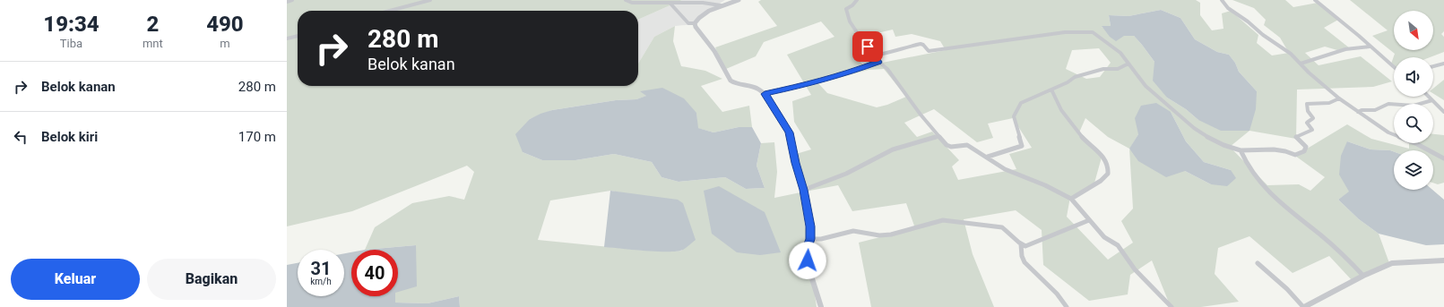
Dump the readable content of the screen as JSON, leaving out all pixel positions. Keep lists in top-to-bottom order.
{
  "north": "bottom right",
  "page": {
    "eta": [
      "19:34",
      "Tiba",
      "2",
      "mnt",
      "490",
      "m"
    ],
    "turn": ["280 m", "Belok kanan"],
    "list": [
      {
        "name": "Belok kanan",
        "value": "280 m"
      },
      {
        "name": "Belok kiri",
        "value": "170 m"
      }
    ],
    "speed": "31 km/h",
    "limit": "40",
    "buttons": ["Keluar", "Bagikan"]
  }
}
